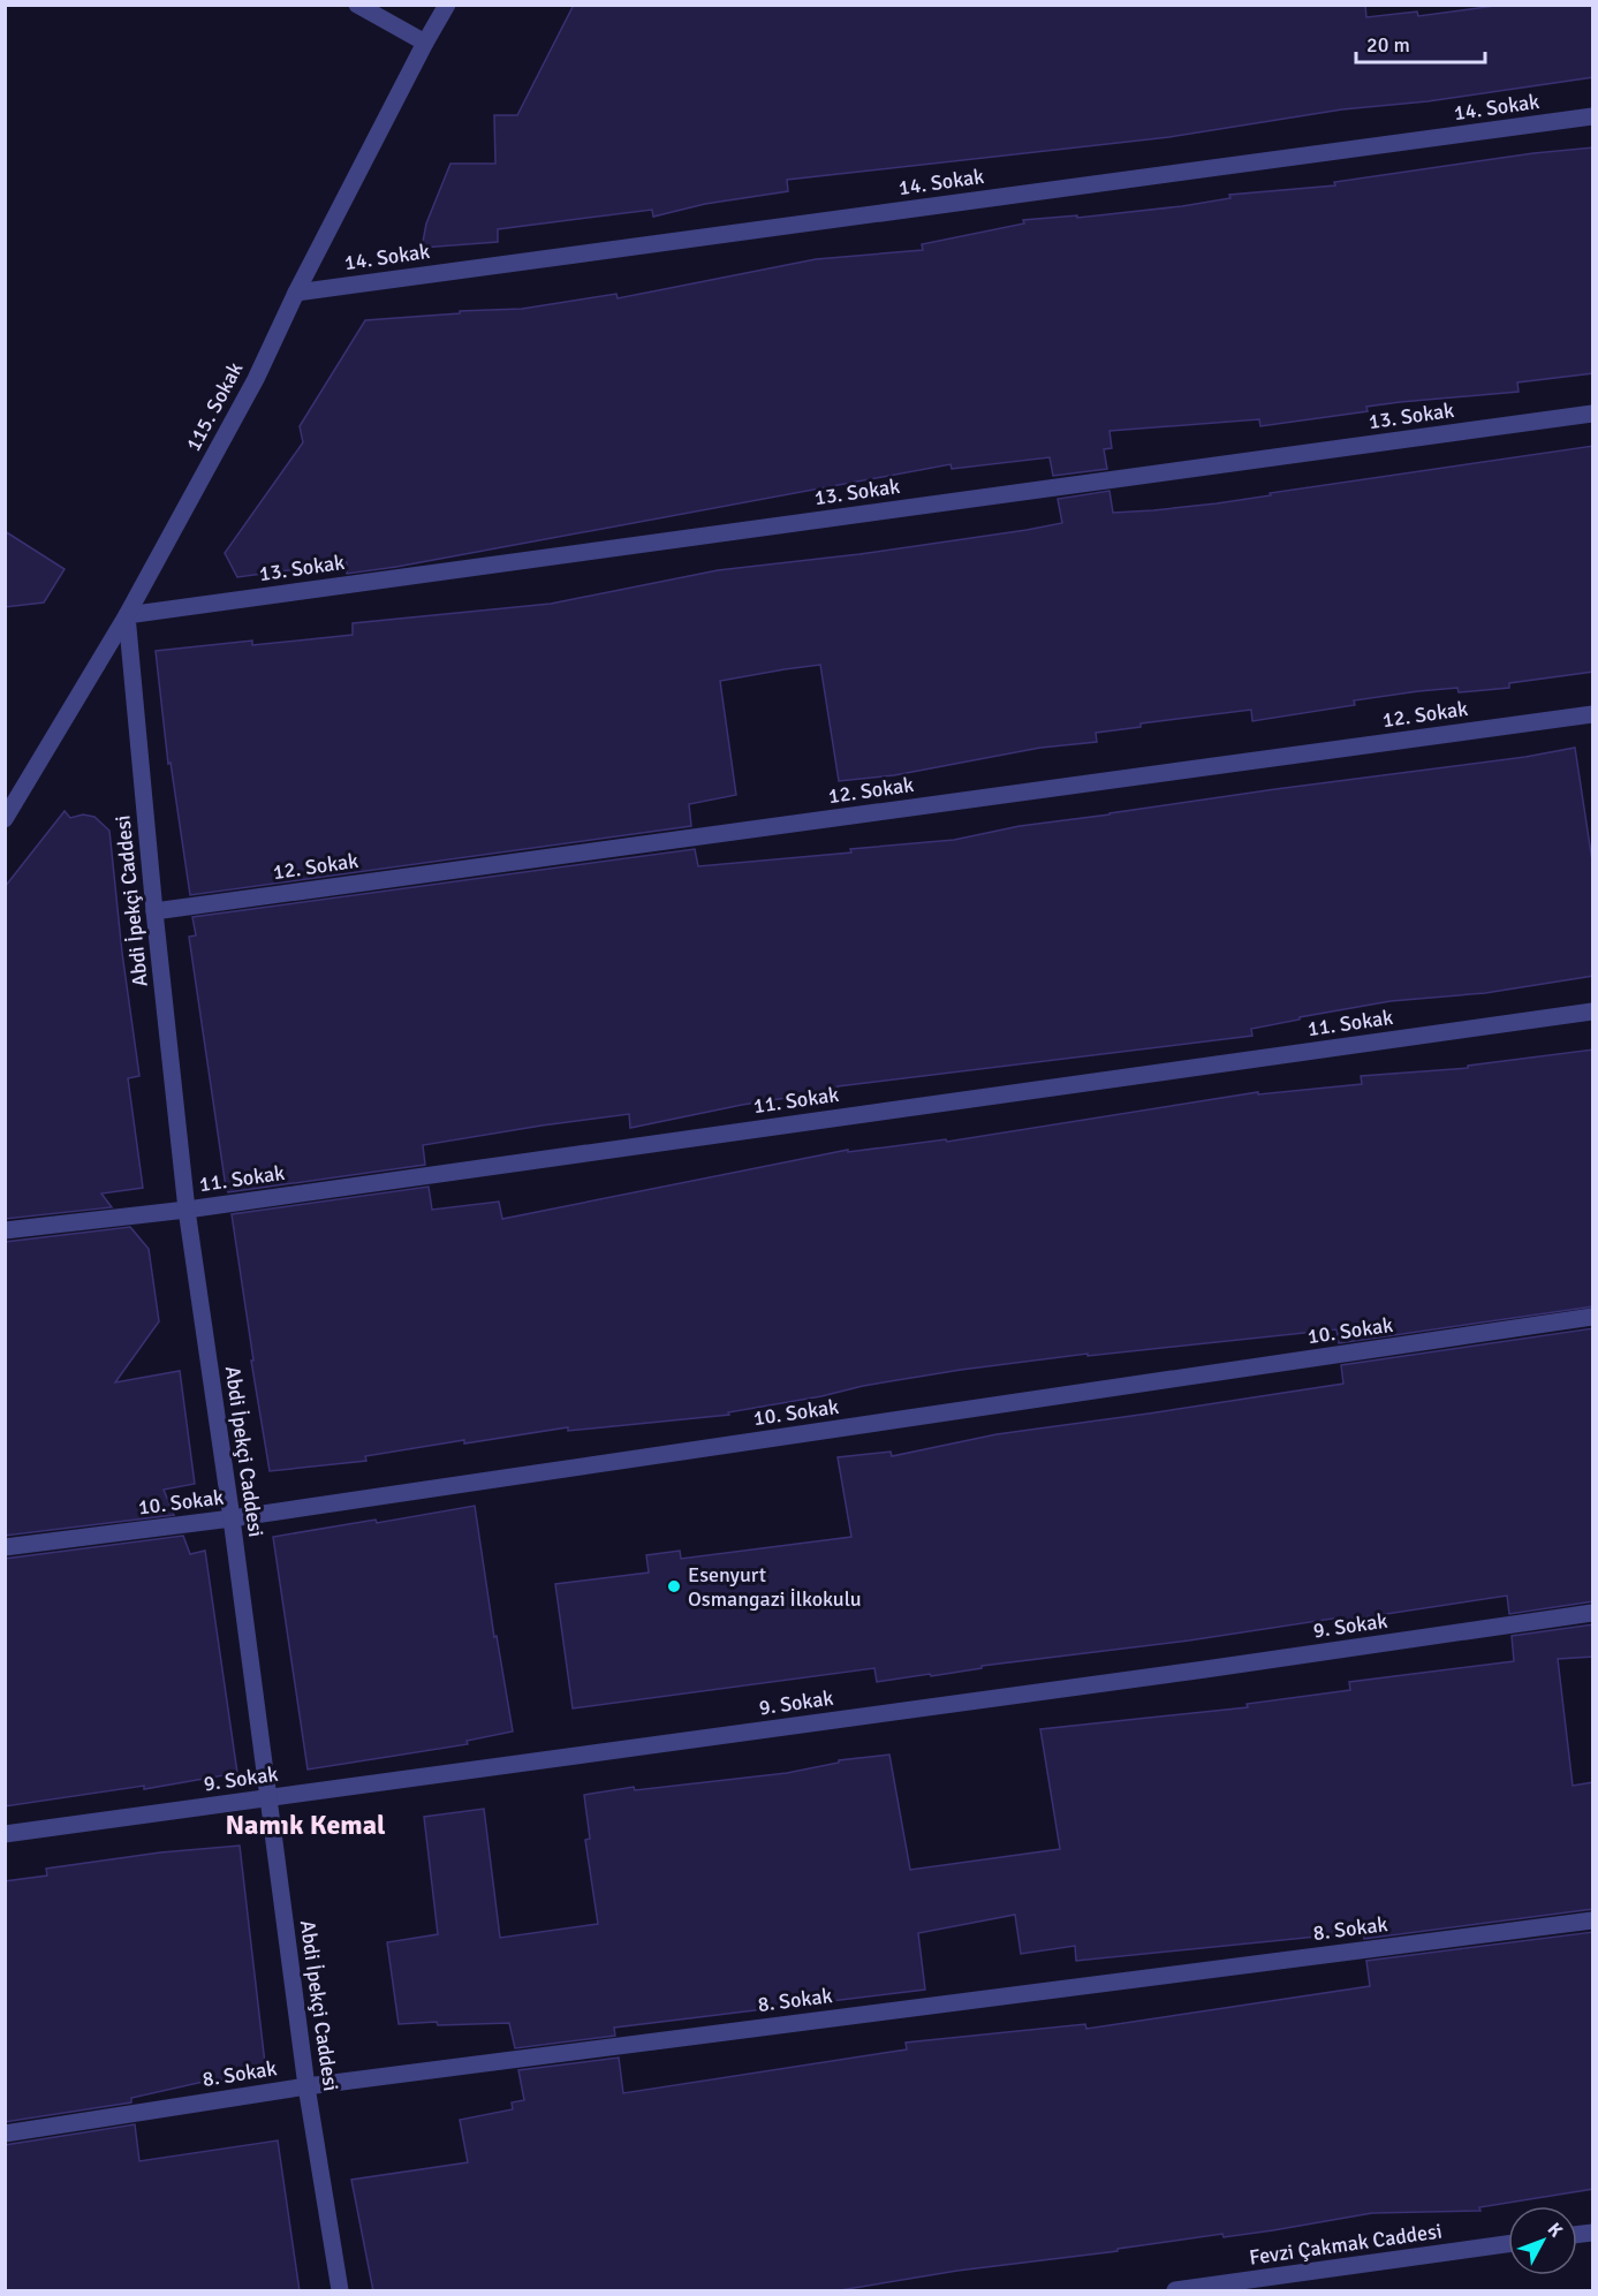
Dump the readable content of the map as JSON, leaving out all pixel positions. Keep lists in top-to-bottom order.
{
  "streets": {
    "street": [
      "14. Sokak",
      "115. Sokak",
      "13. Sokak",
      "12. Sokak",
      "Abdi İpekçi Caddesi",
      "11. Sokak",
      "10. Sokak",
      "9. Sokak",
      "8. Sokak",
      "Fevzi Çakmak Caddesi"
    ]
  },
  "crossings": [
    ["14. Sokak", "115. Sokak"],
    ["115. Sokak", "13. Sokak"],
    ["115. Sokak", "Abdi İpekçi Caddesi"],
    ["13. Sokak", "Abdi İpekçi Caddesi"],
    ["12. Sokak", "Abdi İpekçi Caddesi"],
    ["Abdi İpekçi Caddesi", "11. Sokak"],
    ["Abdi İpekçi Caddesi", "10. Sokak"],
    ["Abdi İpekçi Caddesi", "9. Sokak"],
    ["Abdi İpekçi Caddesi", "8. Sokak"]
  ],
  "districts": ["Namık Kemal"],
  "places": ["Esenyurt Osmangazi İlkokulu"],
  "scale_bar": "20 m",
  "north": "top right"
}
